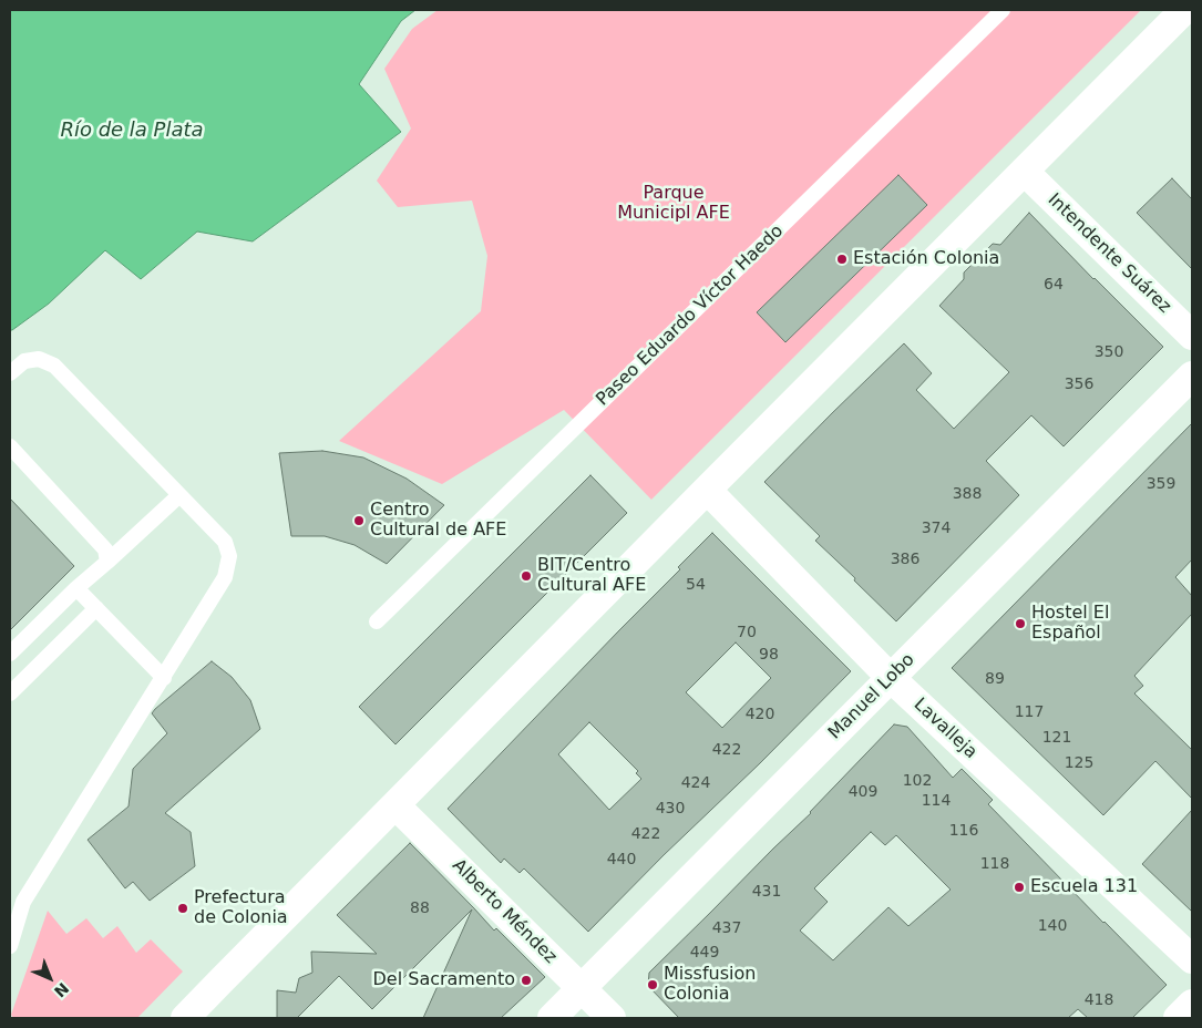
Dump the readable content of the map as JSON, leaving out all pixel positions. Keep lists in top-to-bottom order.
{
  "streets": {
    "street": [
      "Intendente Suárez",
      "Manuel Lobo",
      "Lavalleja",
      "Alberto Méndez"
    ],
    "lane": ["Paseo Eduardo Víctor Haedo"]
  },
  "crossings": [
    ["Manuel Lobo", "Lavalleja"],
    ["Manuel Lobo", "Alberto Méndez"]
  ],
  "water": ["Río de la Plata"],
  "parks": ["Parque Municipl AFE"],
  "places": [
    "Estación Colonia",
    "Centro Cultural de AFE",
    "BIT/Centro Cultural AFE",
    "Hostel El Español",
    "Escuela 131",
    "Prefectura de Colonia",
    "Del Sacramento",
    "Missfusion Colonia"
  ],
  "house_numbers": [
    "64",
    "350",
    "356",
    "359",
    "388",
    "374",
    "386",
    "54",
    "70",
    "98",
    "89",
    "117",
    "420",
    "121",
    "422",
    "125",
    "102",
    "424",
    "409",
    "114",
    "430",
    "116",
    "422",
    "440",
    "118",
    "431",
    "88",
    "140",
    "437",
    "449",
    "418"
  ],
  "north": "bottom right"
}
